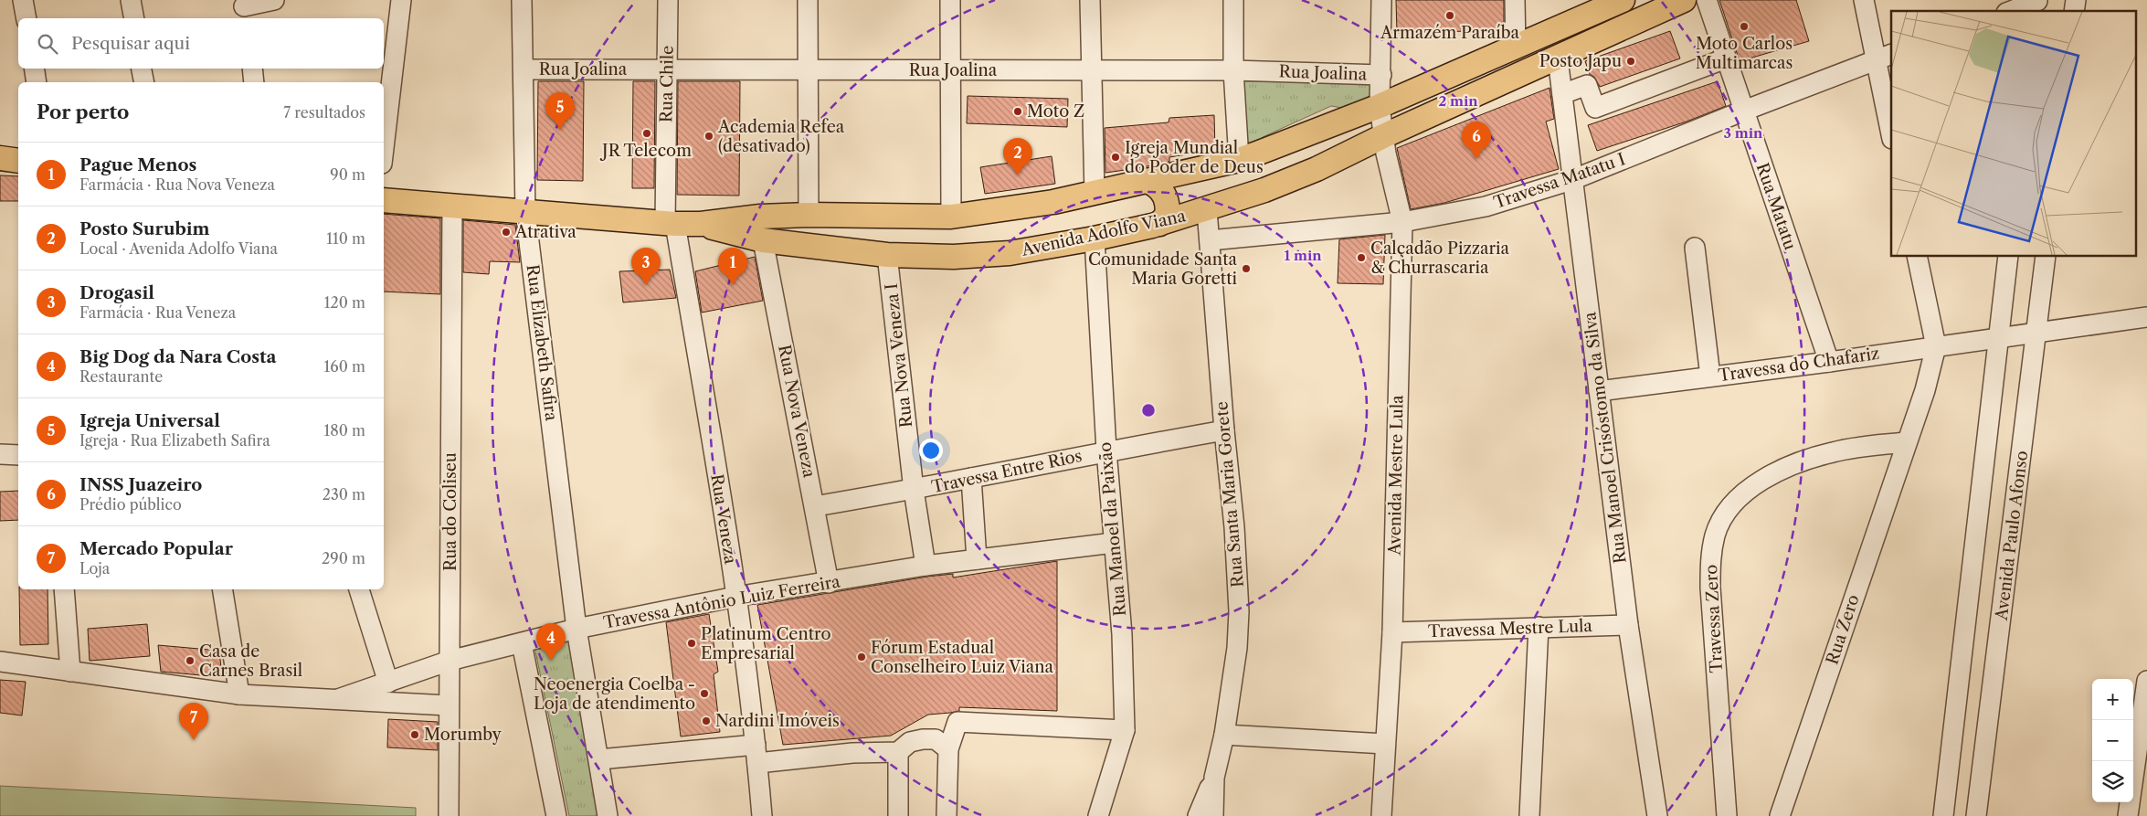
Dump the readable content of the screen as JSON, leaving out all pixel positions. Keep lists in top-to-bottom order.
{
  "streets": {
    "main road": ["Avenida Adolfo Viana"],
    "street": [
      "Rua Joalina",
      "Rua Chile",
      "Travessa Matatu I",
      "Rua Matatu",
      "Rua Elizabeth Safira",
      "Rua Nova Veneza I",
      "Travessa do Chafariz",
      "Rua Nova Veneza",
      "Rua Manoel Crisóstomo da Silva",
      "Travessa Entre Rios",
      "Avenida Mestre Lula",
      "Rua Santa Maria Gorete",
      "Rua do Coliseu",
      "Rua Veneza",
      "Rua Manoel da Paixão",
      "Avenida Paulo Afonso",
      "Travessa Antônio Luiz Ferreira",
      "Travessa Zero",
      "Travessa Mestre Lula",
      "Rua Zero"
    ]
  },
  "crossings": [
    ["Rua Joalina", "Rua Chile"],
    ["Rua Joalina", "Rua Elizabeth Safira"],
    ["Rua Joalina", "Avenida Mestre Lula"],
    ["Rua Chile", "Avenida Adolfo Viana"],
    ["Rua Chile", "Rua Veneza"],
    ["Travessa Matatu I", "Rua Matatu"],
    ["Travessa Matatu I", "Rua Manoel Crisóstomo da Silva"],
    ["Travessa Matatu I", "Avenida Mestre Lula"],
    ["Travessa Matatu I", "Rua Santa Maria Gorete"],
    ["Rua Matatu", "Travessa do Chafariz"],
    ["Avenida Adolfo Viana", "Rua Elizabeth Safira"],
    ["Avenida Adolfo Viana", "Rua Nova Veneza I"],
    ["Avenida Adolfo Viana", "Rua Nova Veneza"],
    ["Avenida Adolfo Viana", "Rua Manoel Crisóstomo da Silva"],
    ["Avenida Adolfo Viana", "Avenida Mestre Lula"],
    ["Avenida Adolfo Viana", "Rua Santa Maria Gorete"],
    ["Avenida Adolfo Viana", "Rua do Coliseu"],
    ["Avenida Adolfo Viana", "Rua Veneza"],
    ["Avenida Adolfo Viana", "Rua Manoel da Paixão"],
    ["Rua Elizabeth Safira", "Travessa Antônio Luiz Ferreira"],
    ["Rua Nova Veneza I", "Travessa Entre Rios"],
    ["Rua Nova Veneza I", "Travessa Antônio Luiz Ferreira"],
    ["Travessa do Chafariz", "Rua Manoel Crisóstomo da Silva"],
    ["Travessa do Chafariz", "Avenida Paulo Afonso"],
    ["Travessa do Chafariz", "Rua Zero"],
    ["Rua Nova Veneza", "Travessa Entre Rios"],
    ["Rua Nova Veneza", "Travessa Antônio Luiz Ferreira"],
    ["Rua Manoel Crisóstomo da Silva", "Travessa Mestre Lula"],
    ["Travessa Entre Rios", "Rua Santa Maria Gorete"],
    ["Travessa Entre Rios", "Rua Manoel da Paixão"],
    ["Avenida Mestre Lula", "Travessa Mestre Lula"],
    ["Rua do Coliseu", "Travessa Antônio Luiz Ferreira"],
    ["Rua Veneza", "Travessa Antônio Luiz Ferreira"],
    ["Rua Manoel da Paixão", "Travessa Antônio Luiz Ferreira"],
    ["Travessa Zero", "Rua Zero"]
  ],
  "places": [
    "Armazém Paraíba",
    "Moto Carlos Multimarcas",
    "Posto Japu",
    "Moto Z",
    "JR Telecom",
    "Academia Refea (desativado)",
    "Igreja Mundial do Poder de Deus",
    "Atrativa",
    "Calçadão Pizzaria & Churrascaria",
    "Comunidade Santa Maria Goretti",
    "Platinum Centro Empresarial",
    "Fórum Estadual Conselheiro Luiz Viana",
    "Casa de Carnes Brasil",
    "Neoenergia Coelba - Loja de atendimento",
    "Nardini Imóveis",
    "Morumby"
  ],
  "page": {
    "search": "Pesquisar aqui",
    "heading": ["Por perto", "7 resultados"],
    "pins": [
      "5",
      "6",
      "2",
      "1",
      "3",
      "4",
      "7"
    ],
    "list": [
      {
        "mark": "1",
        "name": "Pague Menos",
        "note": "Farmácia · Rua Nova Veneza",
        "value": "90 m"
      },
      {
        "mark": "2",
        "name": "Posto Surubim",
        "note": "Local · Avenida Adolfo Viana",
        "value": "110 m"
      },
      {
        "mark": "3",
        "name": "Drogasil",
        "note": "Farmácia · Rua Veneza",
        "value": "120 m"
      },
      {
        "mark": "4",
        "name": "Big Dog da Nara Costa",
        "note": "Restaurante",
        "value": "160 m"
      },
      {
        "mark": "5",
        "name": "Igreja Universal",
        "note": "Igreja · Rua Elizabeth Safira",
        "value": "180 m"
      },
      {
        "mark": "6",
        "name": "INSS Juazeiro",
        "note": "Prédio público",
        "value": "230 m"
      },
      {
        "mark": "7",
        "name": "Mercado Popular",
        "note": "Loja",
        "value": "290 m"
      }
    ],
    "map_buttons": ["+", "−"]
  },
  "rings": ["2 min", "3 min", "1 min"]
}
